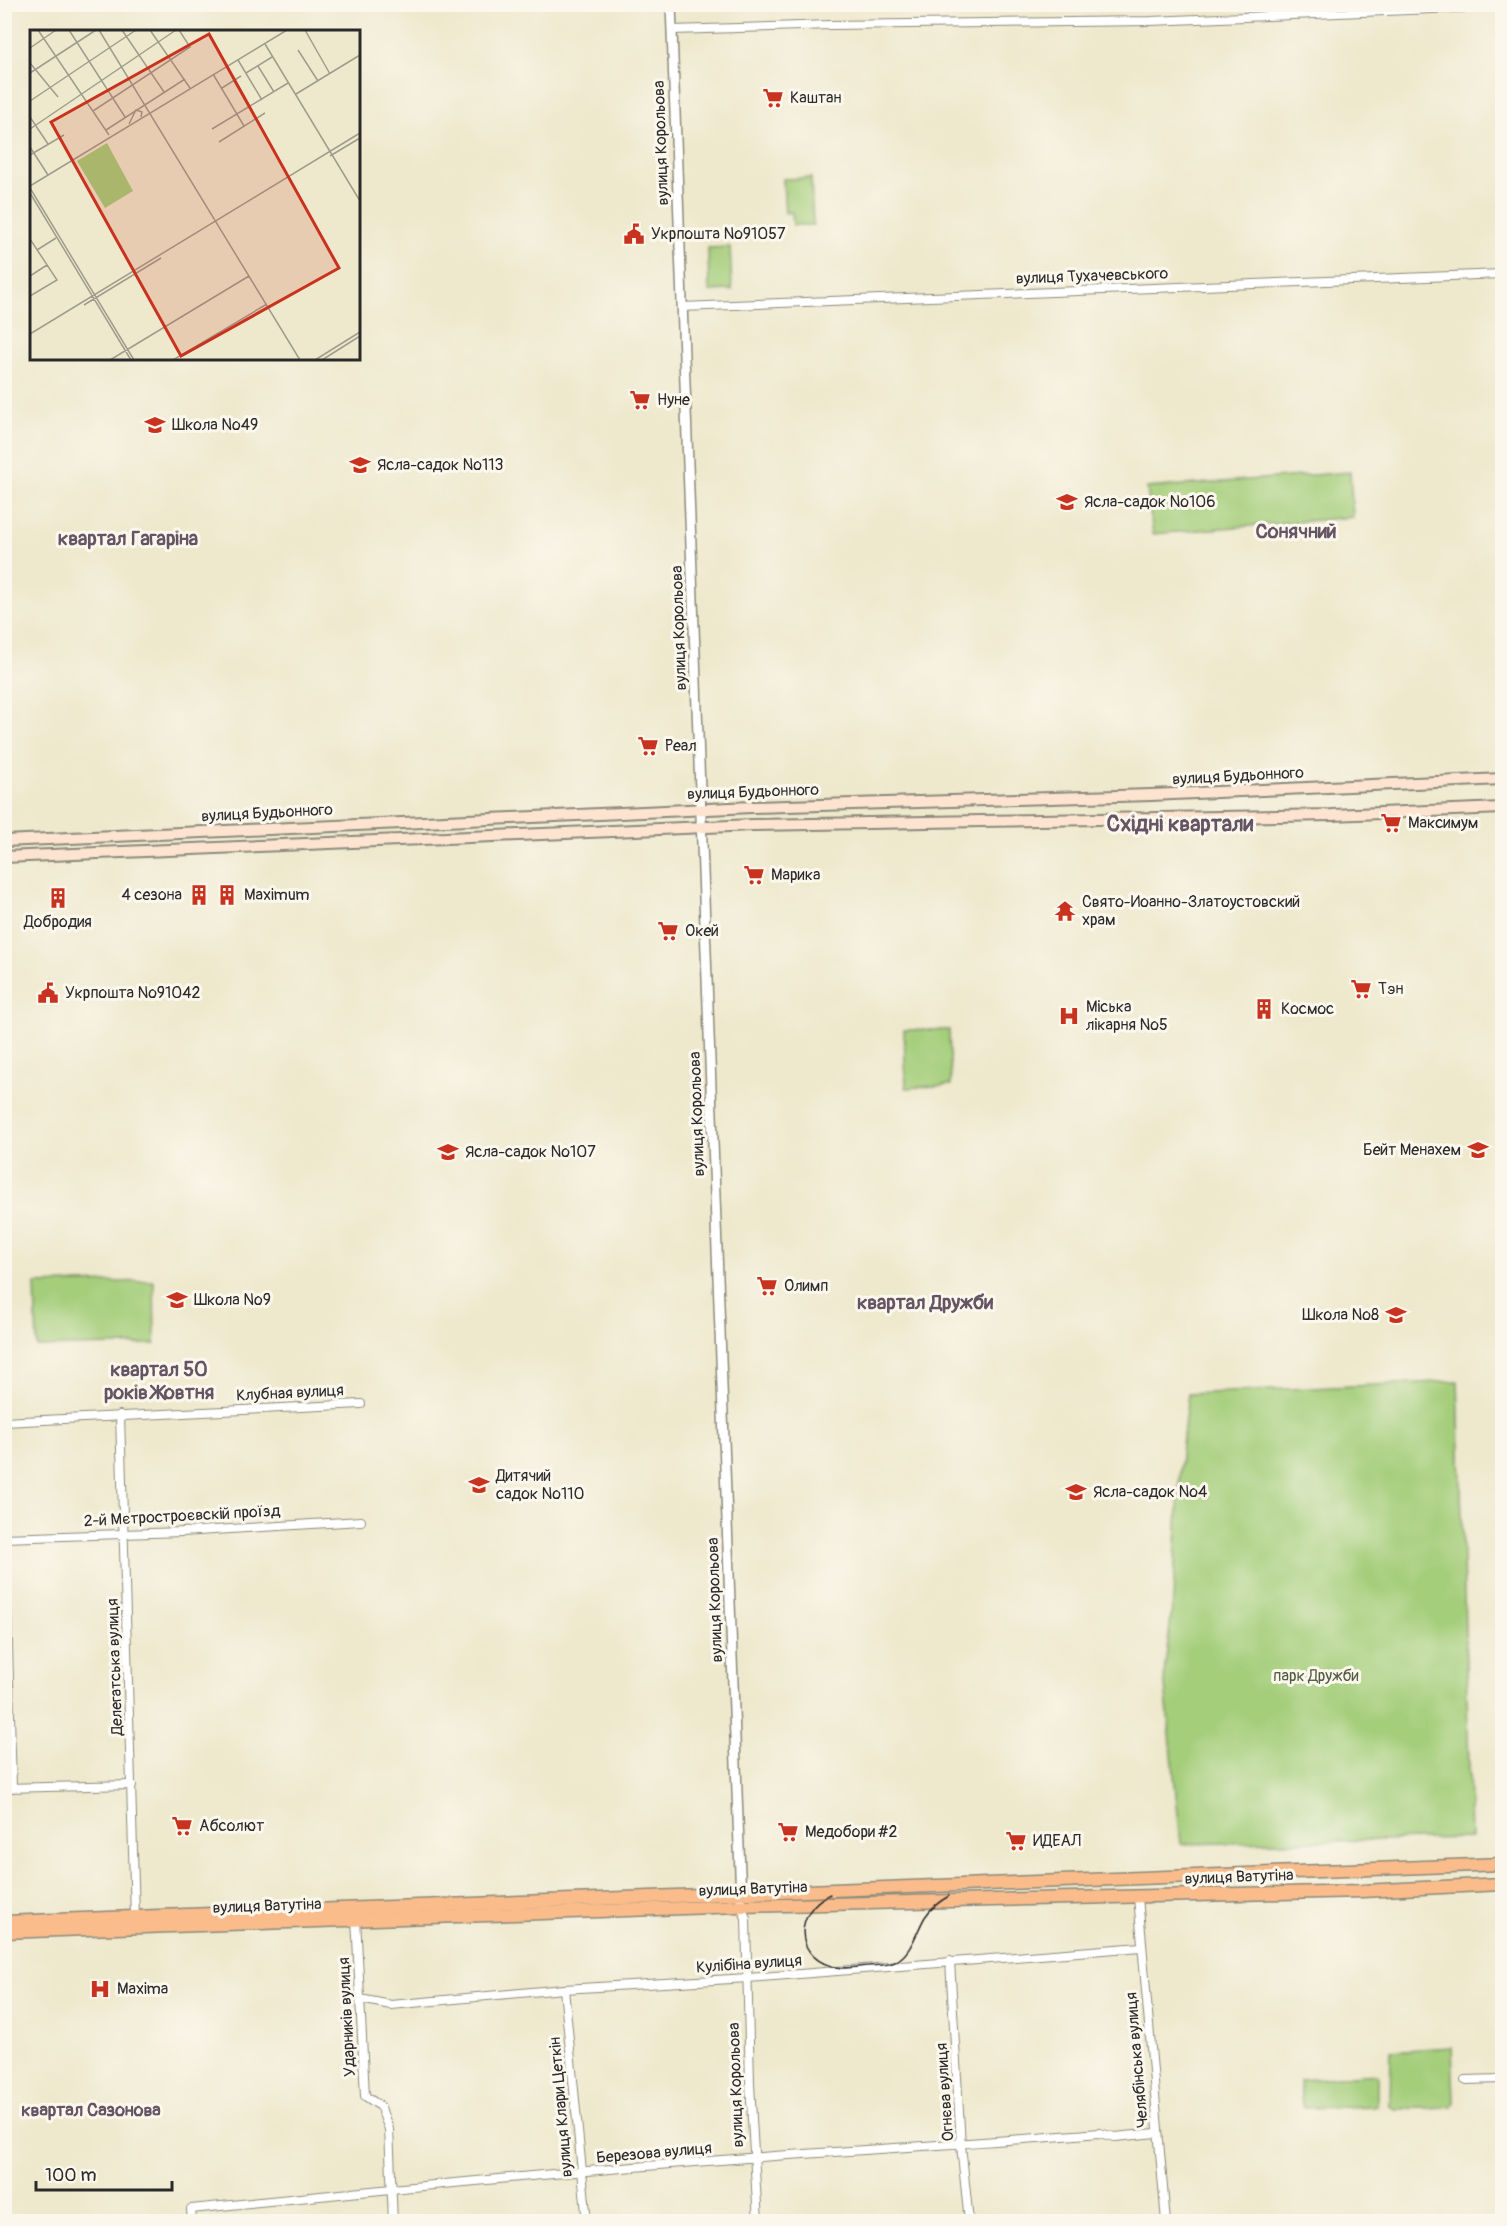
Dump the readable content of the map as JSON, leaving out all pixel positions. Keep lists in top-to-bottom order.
{
  "streets": {
    "main road": ["вулиця Будьонного", "вулиця Ватутіна"],
    "street": [
      "вулиця Корольова",
      "вулиця Тухачевського",
      "Клубная вулиця",
      "2-й Мєтростроєвскій проїзд",
      "Делегатська вулиця",
      "Кулібіна вулиця",
      "Ударників вулиця",
      "Челябінська вулиця",
      "Огнєва вулиця",
      "вулиця Клари Цеткін",
      "Березова вулиця"
    ]
  },
  "crossings": [
    ["вулиця Корольова", "вулиця Тухачевського"],
    ["вулиця Корольова", "вулиця Будьонного"],
    ["вулиця Корольова", "вулиця Ватутіна"],
    ["вулиця Корольова", "Кулібіна вулиця"],
    ["вулиця Корольова", "Березова вулиця"],
    ["Клубная вулиця", "Делегатська вулиця"],
    ["2-й Мєтростроєвскій проїзд", "Делегатська вулиця"],
    ["Делегатська вулиця", "вулиця Ватутіна"],
    ["вулиця Ватутіна", "Ударників вулиця"],
    ["вулиця Ватутіна", "Челябінська вулиця"],
    ["Кулібіна вулиця", "Ударників вулиця"],
    ["Кулібіна вулиця", "Челябінська вулиця"],
    ["Кулібіна вулиця", "Огнєва вулиця"],
    ["Кулібіна вулиця", "вулиця Клари Цеткін"],
    ["Ударників вулиця", "Березова вулиця"],
    ["Челябінська вулиця", "Березова вулиця"],
    ["Огнєва вулиця", "Березова вулиця"],
    ["вулиця Клари Цеткін", "Березова вулиця"]
  ],
  "districts": [
    "Сонячний",
    "квартал Гагаріна",
    "Східні квартали",
    "квартал Дружби",
    "квартал 50 років Жовтня",
    "квартал Сазонова"
  ],
  "parks": ["парк Дружби"],
  "places": {
    "supermarket": [
      "Каштан",
      "Нуне",
      "Реал",
      "Максимум",
      "Марика",
      "Окей",
      "Тэн",
      "Олимп",
      "Абсолют",
      "Медобори #2",
      "ИДЕАЛ"
    ],
    "public building": ["Укрпошта №91057", "Укрпошта №91042"],
    "school or university": [
      "Школа №49",
      "Ясла-садок №113",
      "Ясла-садок №106",
      "Бейт Менахем",
      "Ясла-садок №107",
      "Школа №9",
      "Школа №8",
      "Дитячий садок №110",
      "Ясла-садок №4"
    ],
    "building": [
      "4 сезона",
      "Maximum",
      "Добродия",
      "Космос"
    ],
    "temple": ["Свято-Иоанно-Златоустовский храм"],
    "hospital": ["Міська лікарня №5", "Maxima"]
  },
  "scale_bar": "100 m"
}
